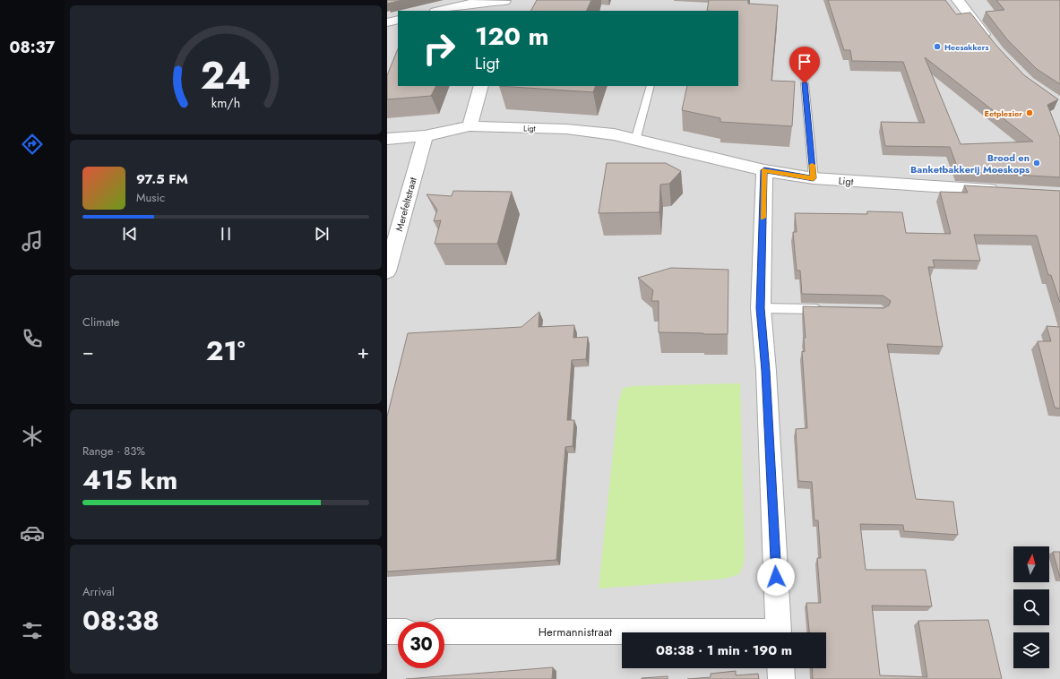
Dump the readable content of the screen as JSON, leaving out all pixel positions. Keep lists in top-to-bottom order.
{
  "streets": {
    "street": ["Ligt", "Merefeltstraat", "Hermannistraat"]
  },
  "crossings": [
    ["Ligt", "Merefeltstraat"],
    ["Ligt", "Hermannistraat"]
  ],
  "places": ["Heesakkers", "Eetplezier", "Brood en Banketbakkerij Moeskops"],
  "north": "top",
  "page": {
    "tabs": "08:37",
    "turn": ["120 m", "Ligt"],
    "song": ["97.5 FM", "Music"],
    "tile": [
      "Climate",
      ["Range · 83%", "415 km"],
      ["Arrival", "08:38"]
    ],
    "heat": ["−", "21°", "+"],
    "limit": "30",
    "trip": "08:38 · 1 min · 190 m",
    "gauge": ["24", "km/h"]
  }
}
